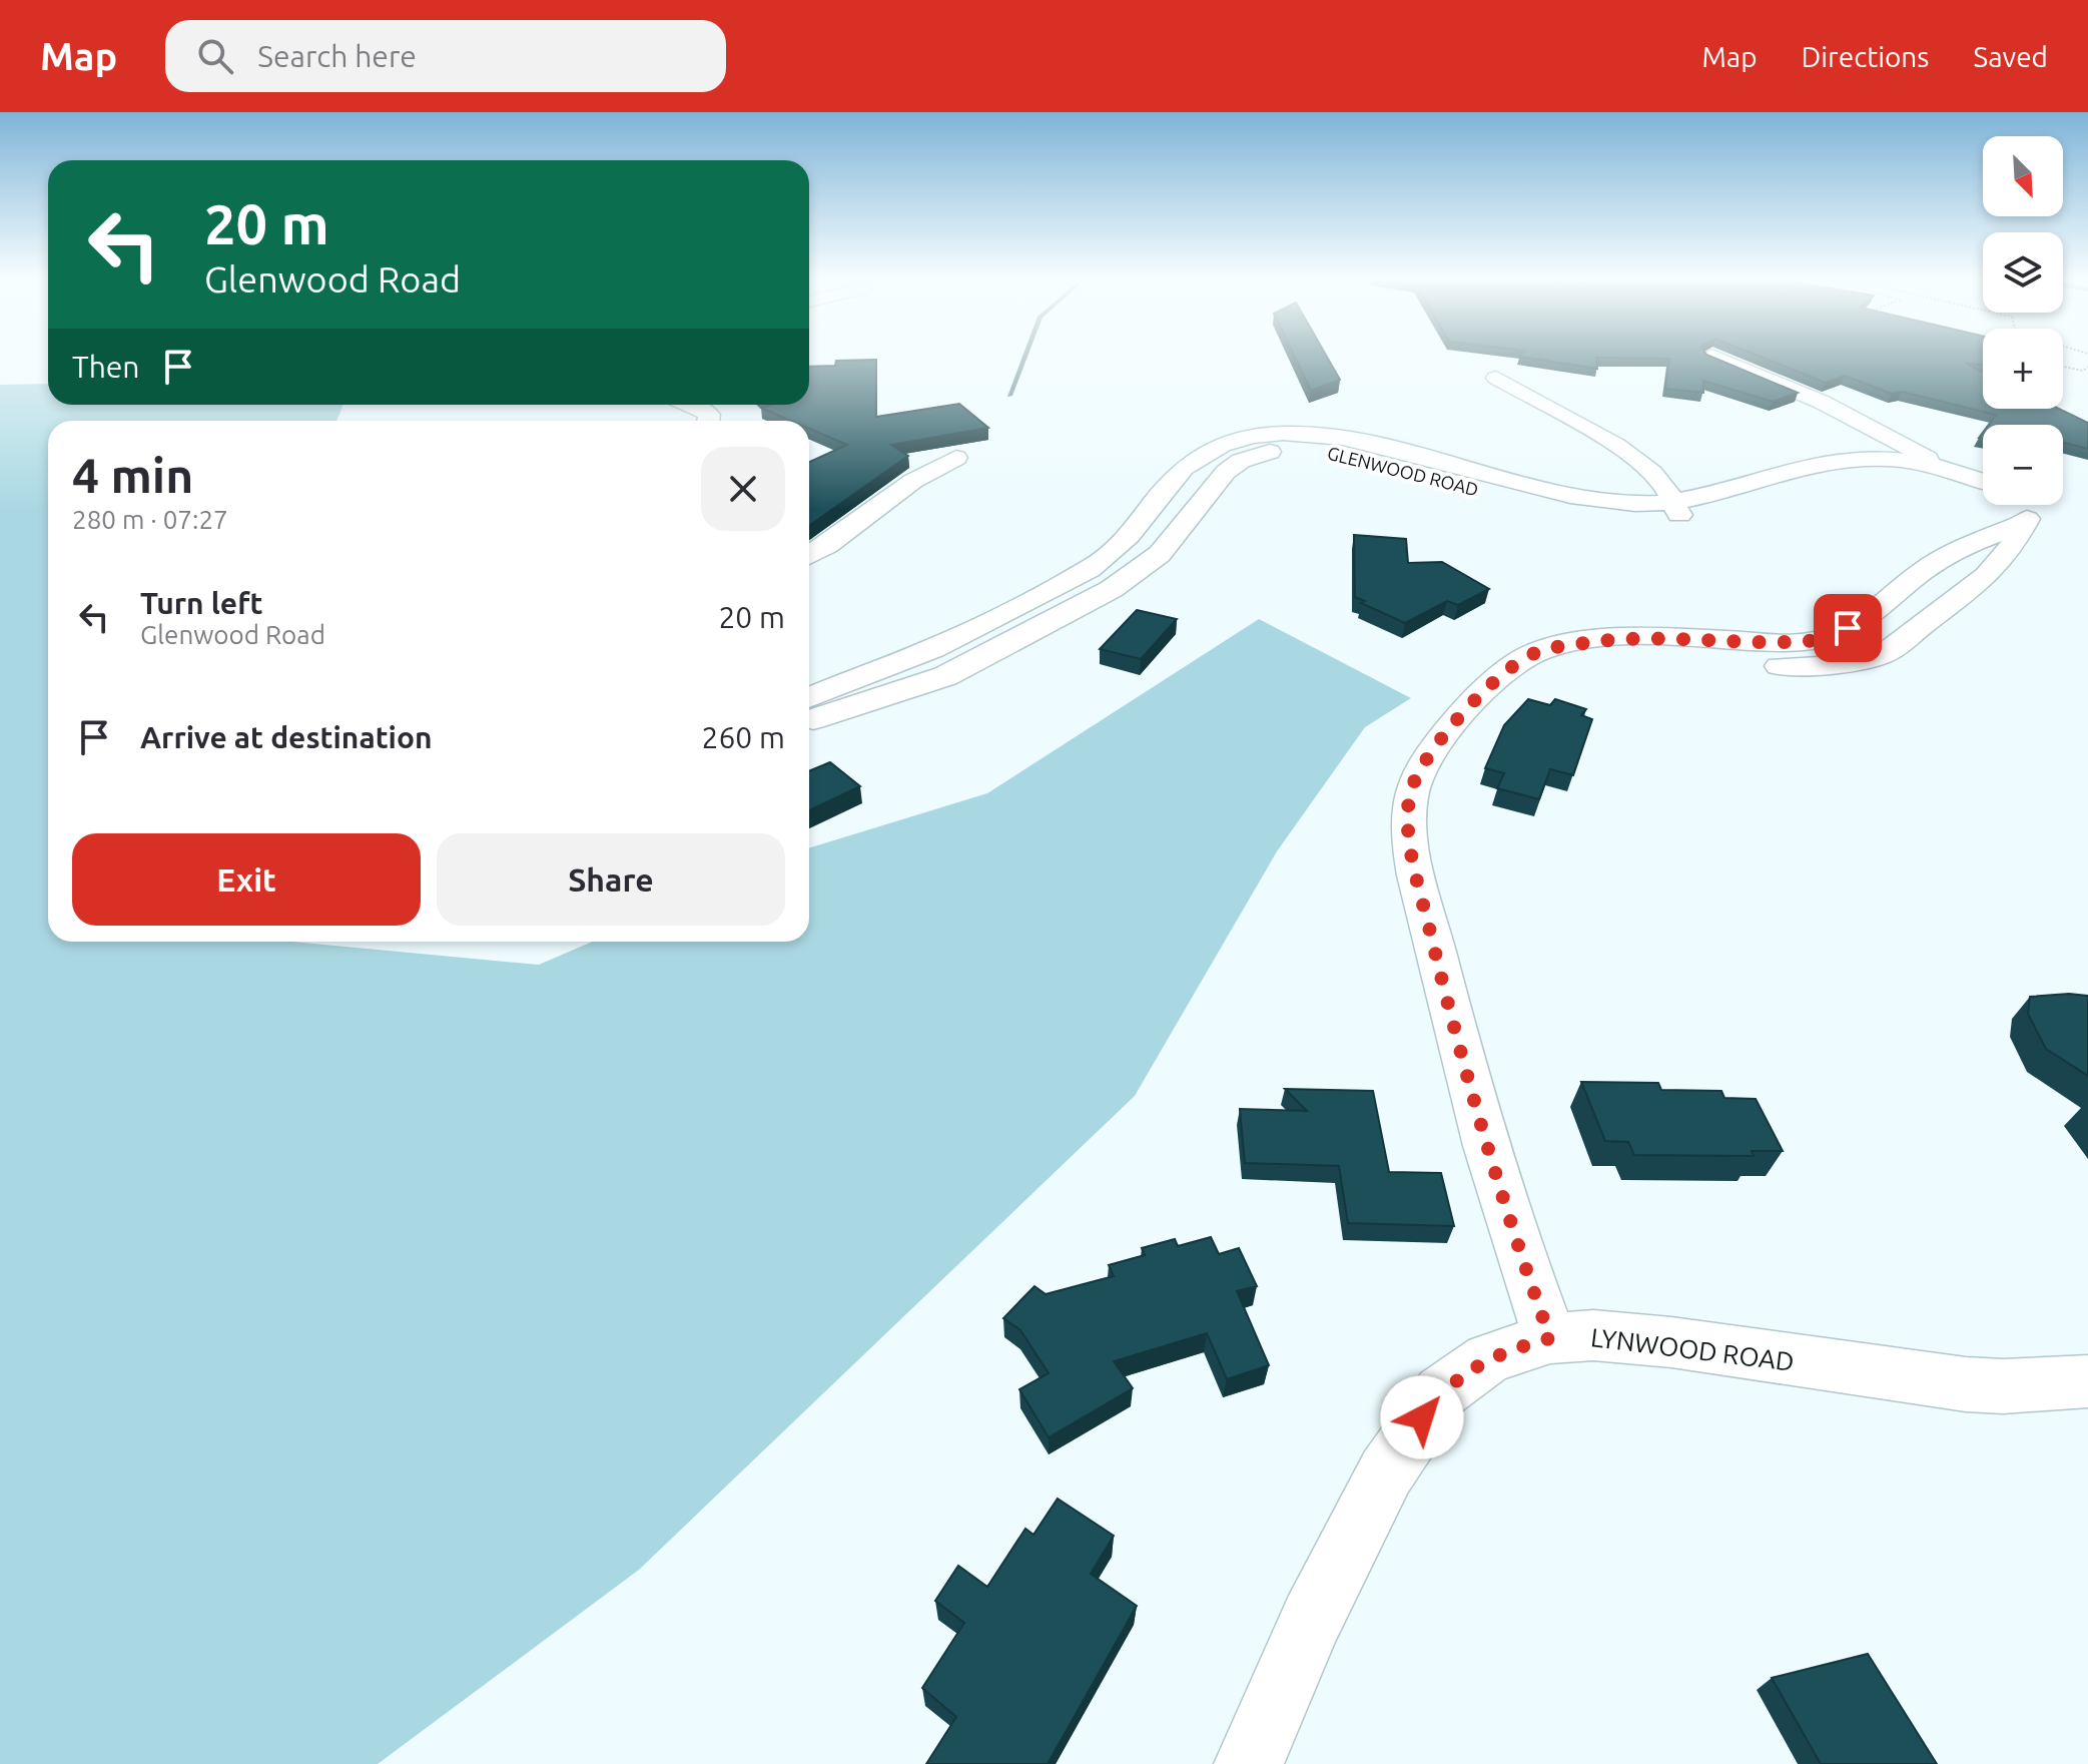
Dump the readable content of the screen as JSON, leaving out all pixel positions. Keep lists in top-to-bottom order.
{
  "streets": {
    "street": ["GLENWOOD ROAD", "LYNWOOD ROAD"]
  },
  "north": "bottom right",
  "page": {
    "header": "Map",
    "search": "Search here",
    "nav": ["Map", "Directions", "Saved"],
    "map_buttons": ["+", "−"],
    "turn": ["20 m", "Glenwood Road"],
    "then": "Then",
    "heading": ["4 min", "280 m · 07:27"],
    "list": [
      {
        "name": "Turn left",
        "note": "Glenwood Road",
        "value": "20 m"
      },
      {
        "name": "Arrive at destination",
        "value": "260 m"
      }
    ],
    "buttons": ["Exit", "Share"]
  }
}
